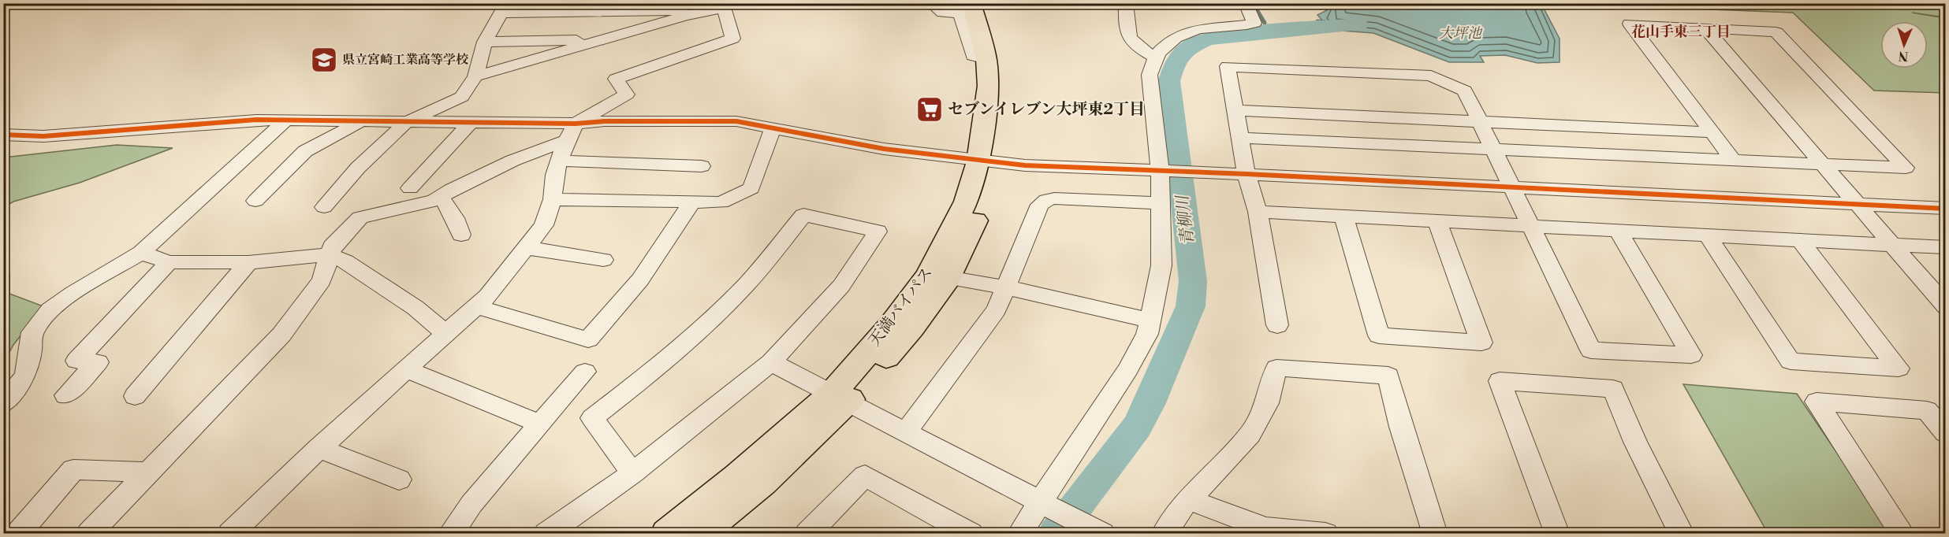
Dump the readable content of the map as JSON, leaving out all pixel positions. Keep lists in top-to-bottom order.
{
  "streets": {
    "highway": ["天満バイパス"]
  },
  "districts": ["花山手東三丁目"],
  "water": ["大坪池", "青柳川"],
  "places": {
    "school or university": ["県立宮崎工業高等学校"],
    "supermarket": ["セブンイレブン大坪東2丁目"]
  },
  "north": "bottom"
}
